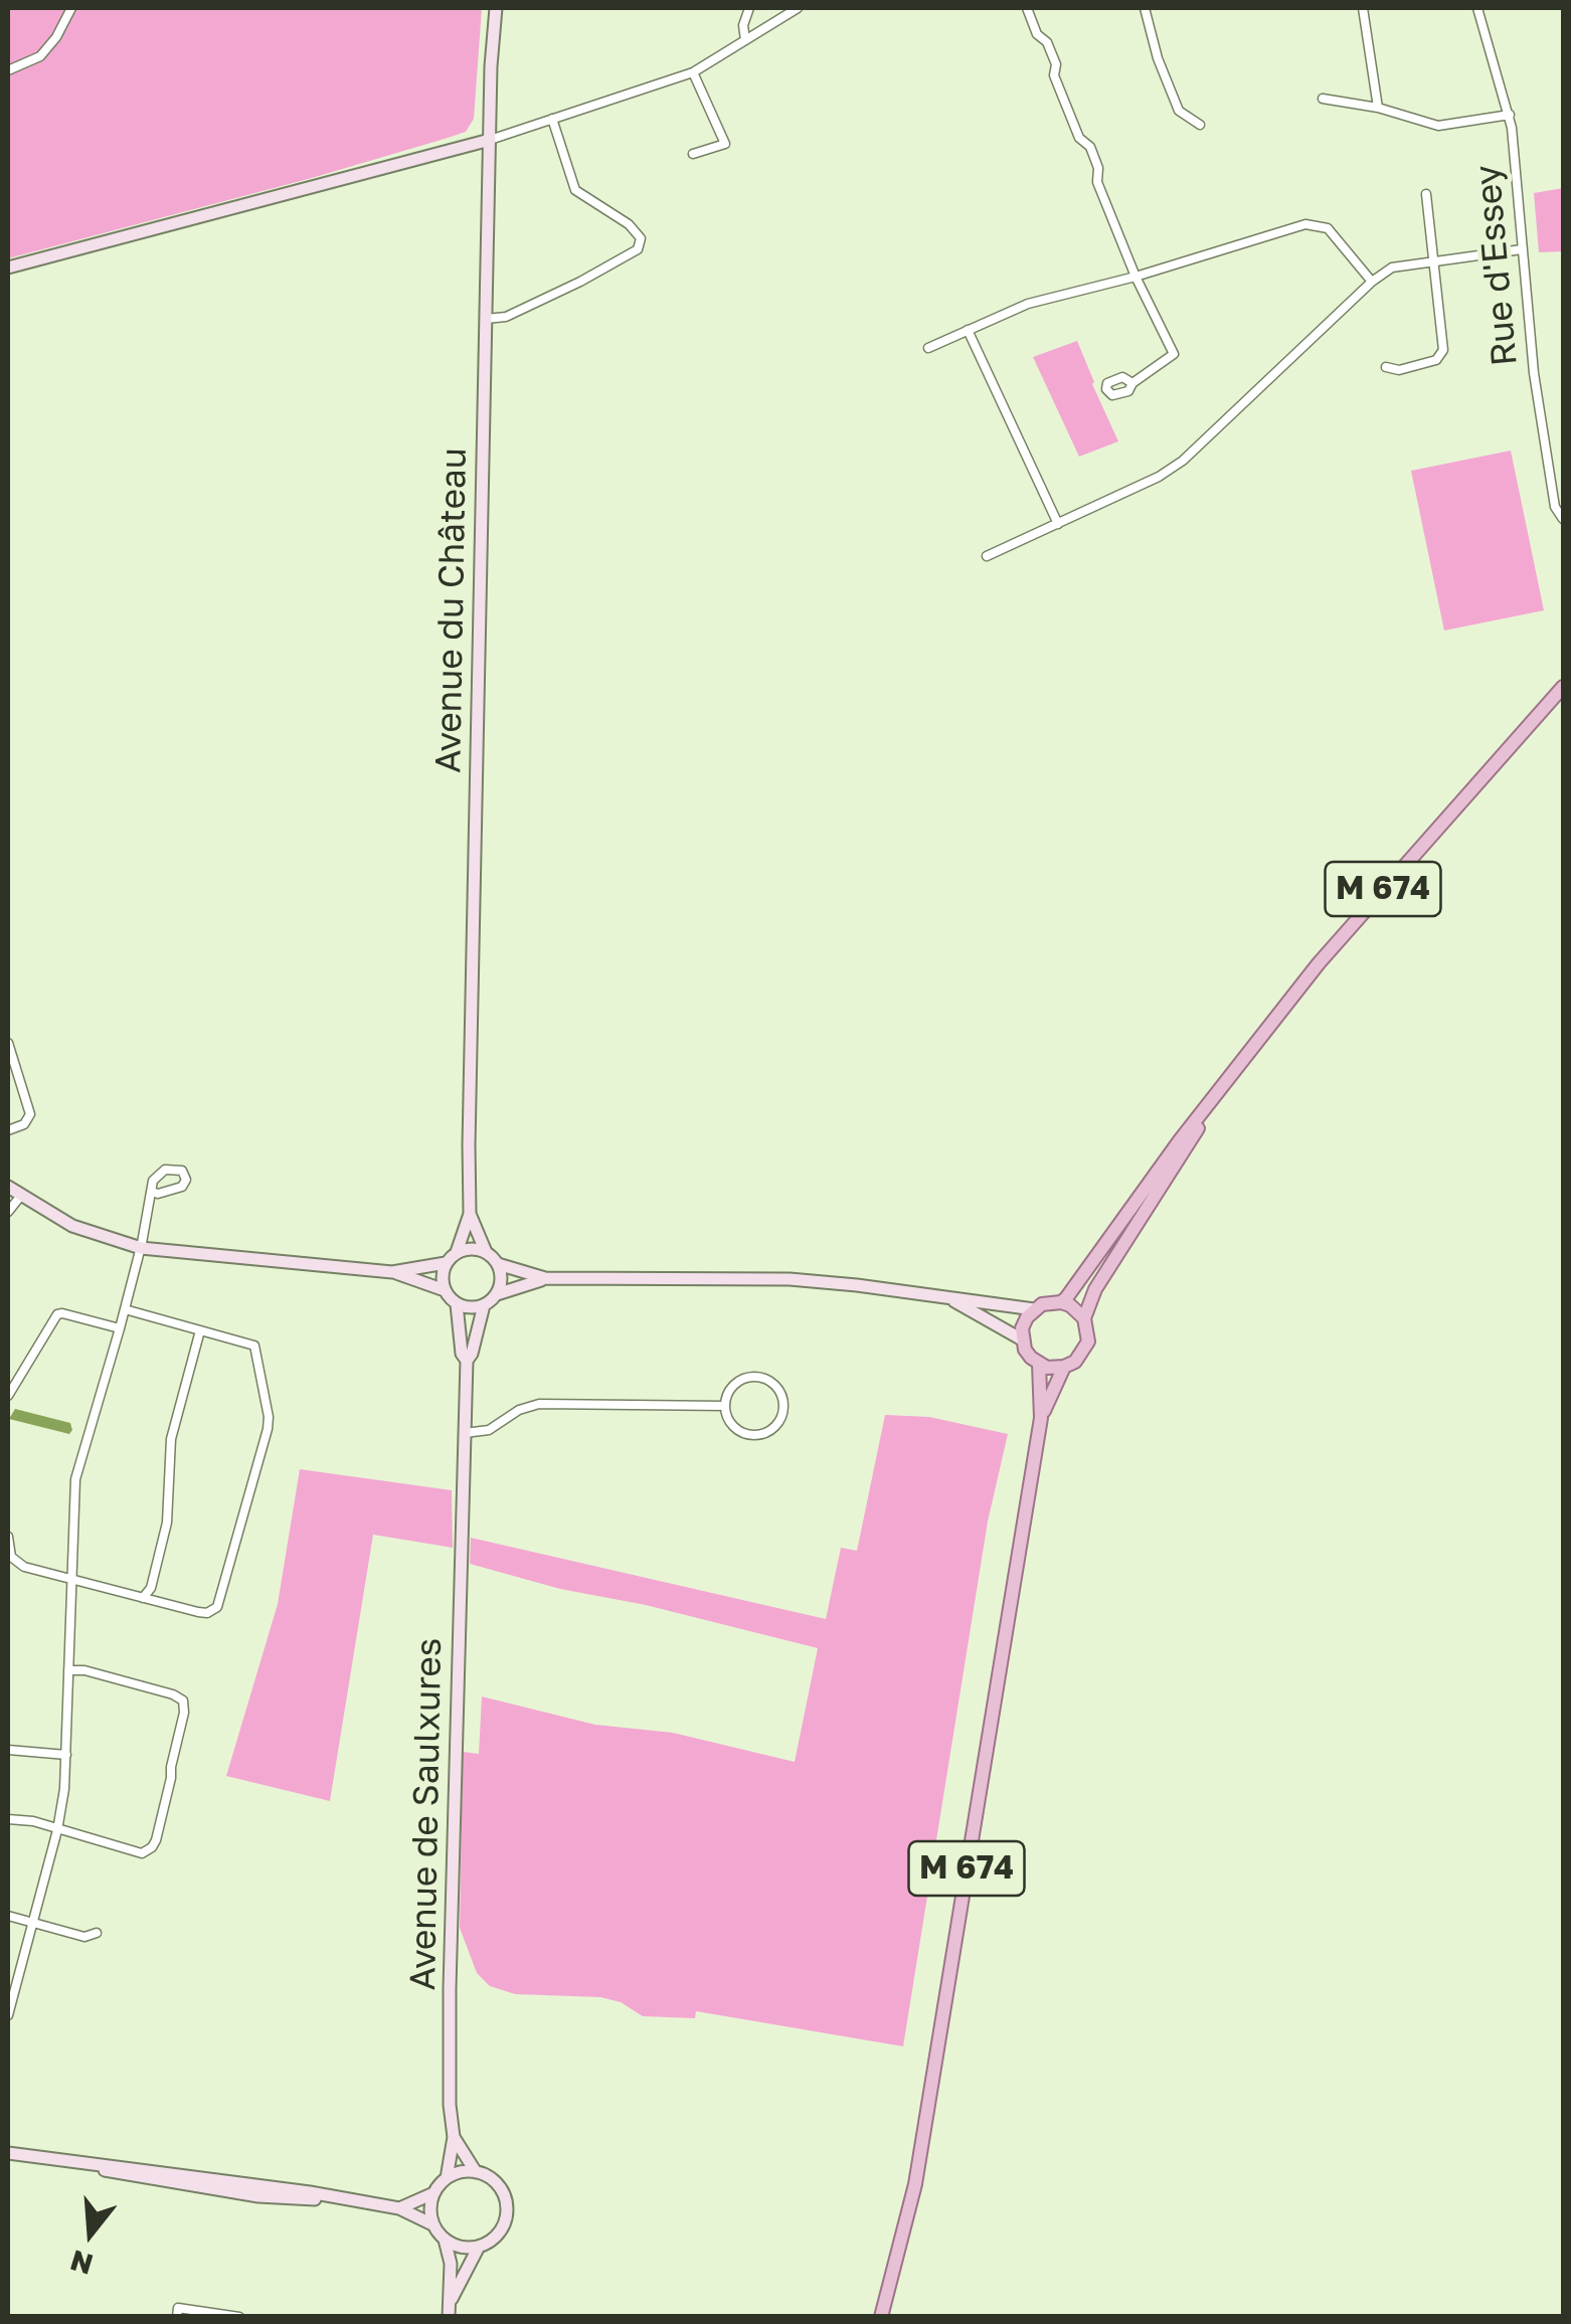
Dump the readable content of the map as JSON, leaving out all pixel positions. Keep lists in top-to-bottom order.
{
  "streets": {
    "main road": ["Avenue du Château", "M 674", "Avenue de Saulxures"],
    "street": ["Rue d'Essey"]
  },
  "north": "bottom"
}
